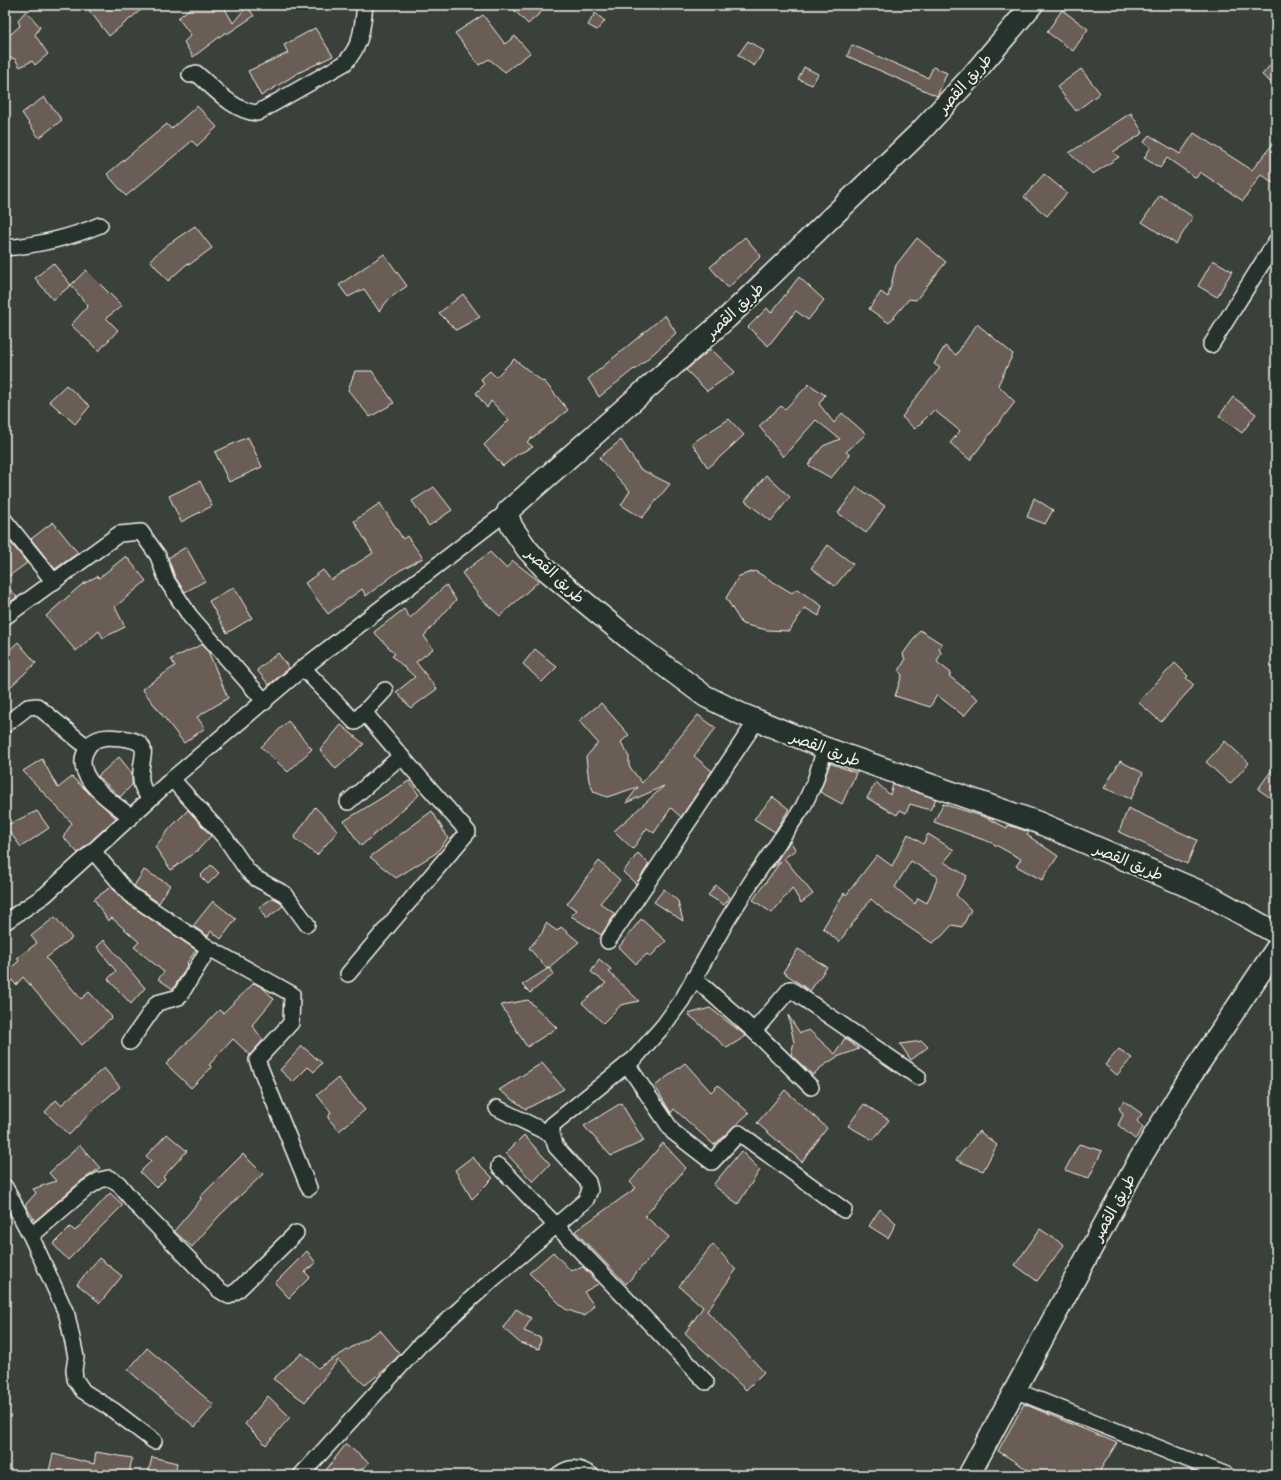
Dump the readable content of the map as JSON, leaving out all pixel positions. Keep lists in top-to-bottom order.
{
  "streets": {
    "street": ["طريق القصر"]
  }
}
